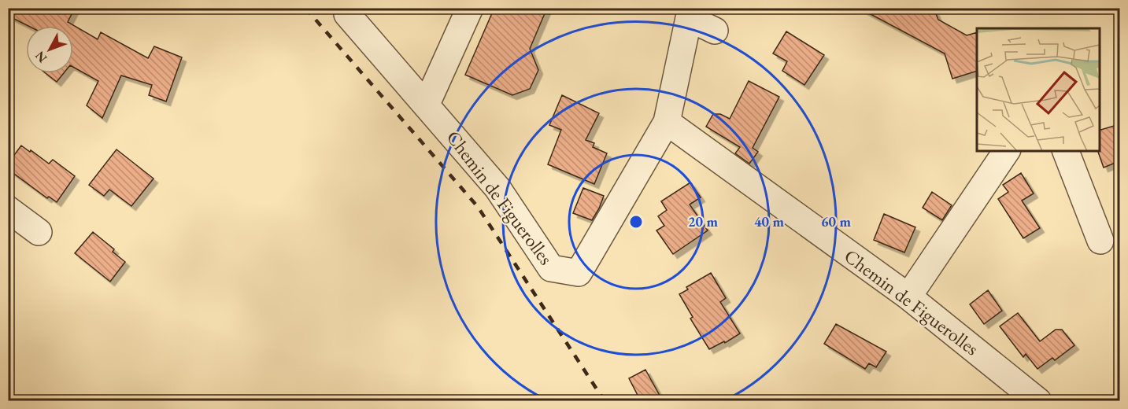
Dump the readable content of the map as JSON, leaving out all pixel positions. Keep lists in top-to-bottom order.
{
  "streets": {
    "street": ["Chemin de Figuerolles"]
  },
  "north": "bottom left",
  "rings": ["20 m", "40 m", "60 m"]
}
